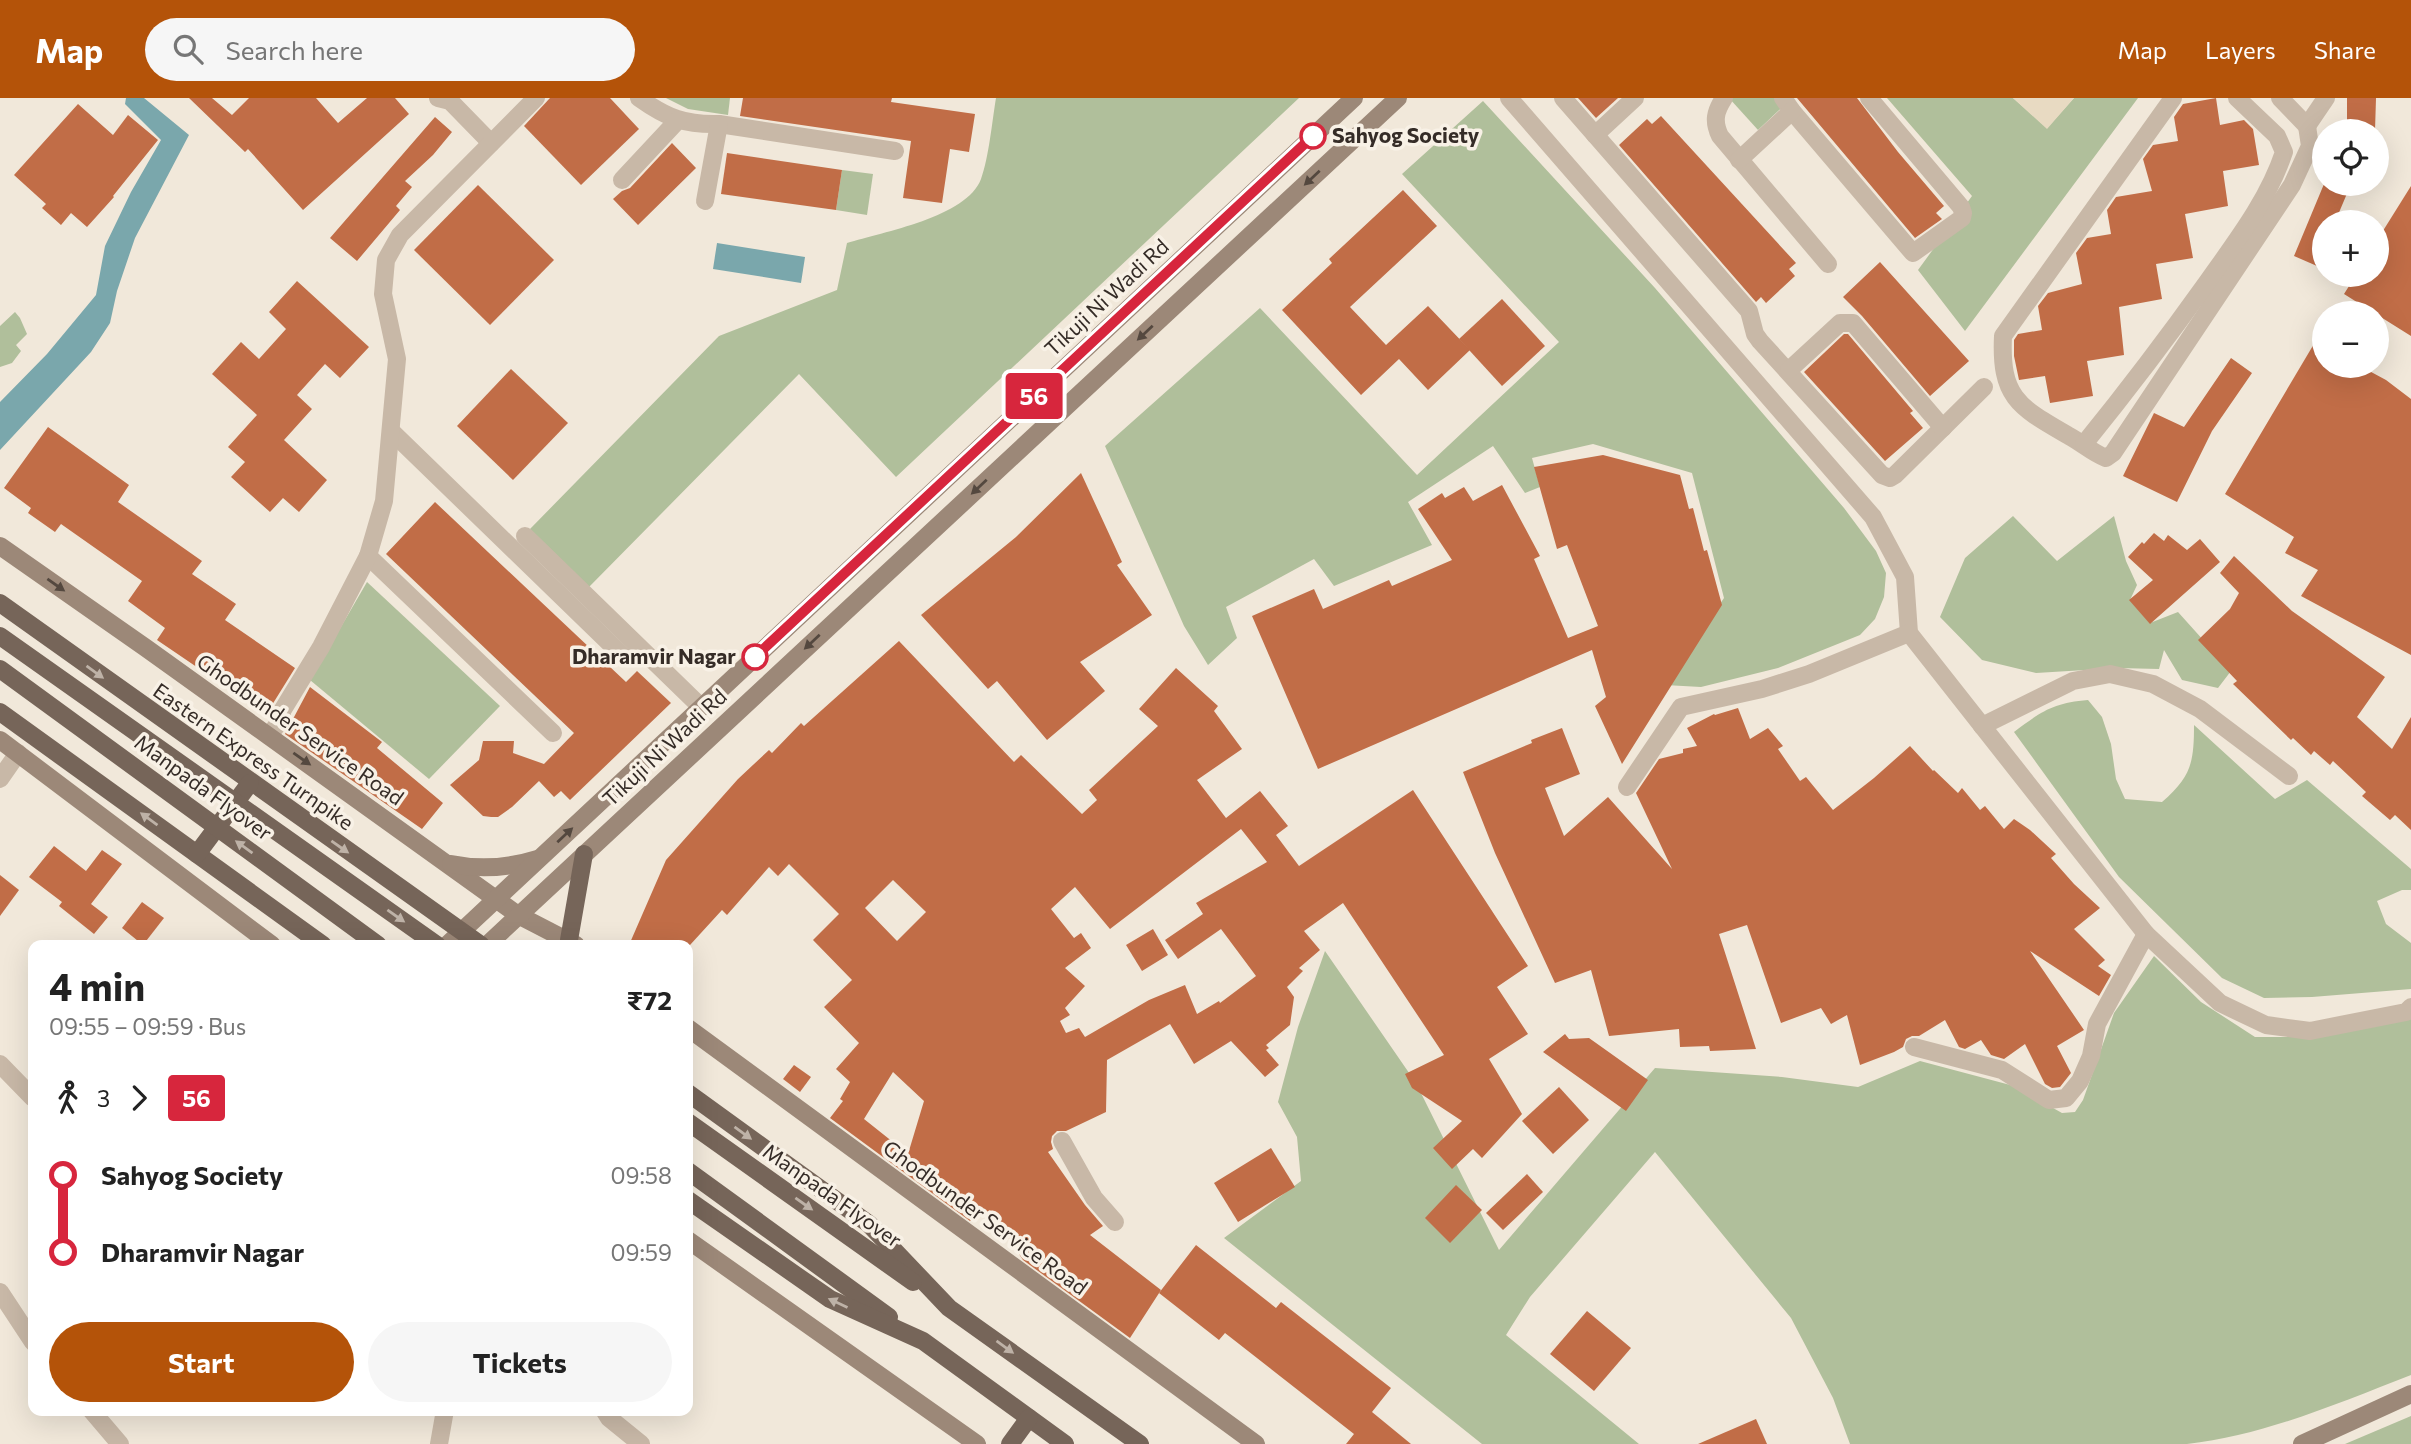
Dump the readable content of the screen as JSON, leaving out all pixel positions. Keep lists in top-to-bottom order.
{
  "streets": {
    "main road": [
      "Tikuji Ni Wadi Rd",
      "Ghodbunder Service Road",
      "Eastern Express Turnpike",
      "Manpada Flyover"
    ]
  },
  "crossings": [
    ["Tikuji Ni Wadi Rd", "Ghodbunder Service Road"],
    ["Tikuji Ni Wadi Rd", "Eastern Express Turnpike"]
  ],
  "places": ["Sahyog Society", "Dharamvir Nagar"],
  "lines": ["bus line 56"],
  "page": {
    "header": "Map",
    "search": "Search here",
    "nav": ["Map", "Layers", "Share"],
    "on_map": "56",
    "map_buttons": ["+", "−"],
    "heading": ["4 min", "09:55 – 09:59 · Bus", "₹72"],
    "legs": ["3", "56"],
    "list": [
      {
        "name": "Sahyog Society",
        "value": "09:58"
      },
      {
        "name": "Dharamvir Nagar",
        "value": "09:59"
      }
    ],
    "buttons": ["Start", "Tickets"]
  }
}
